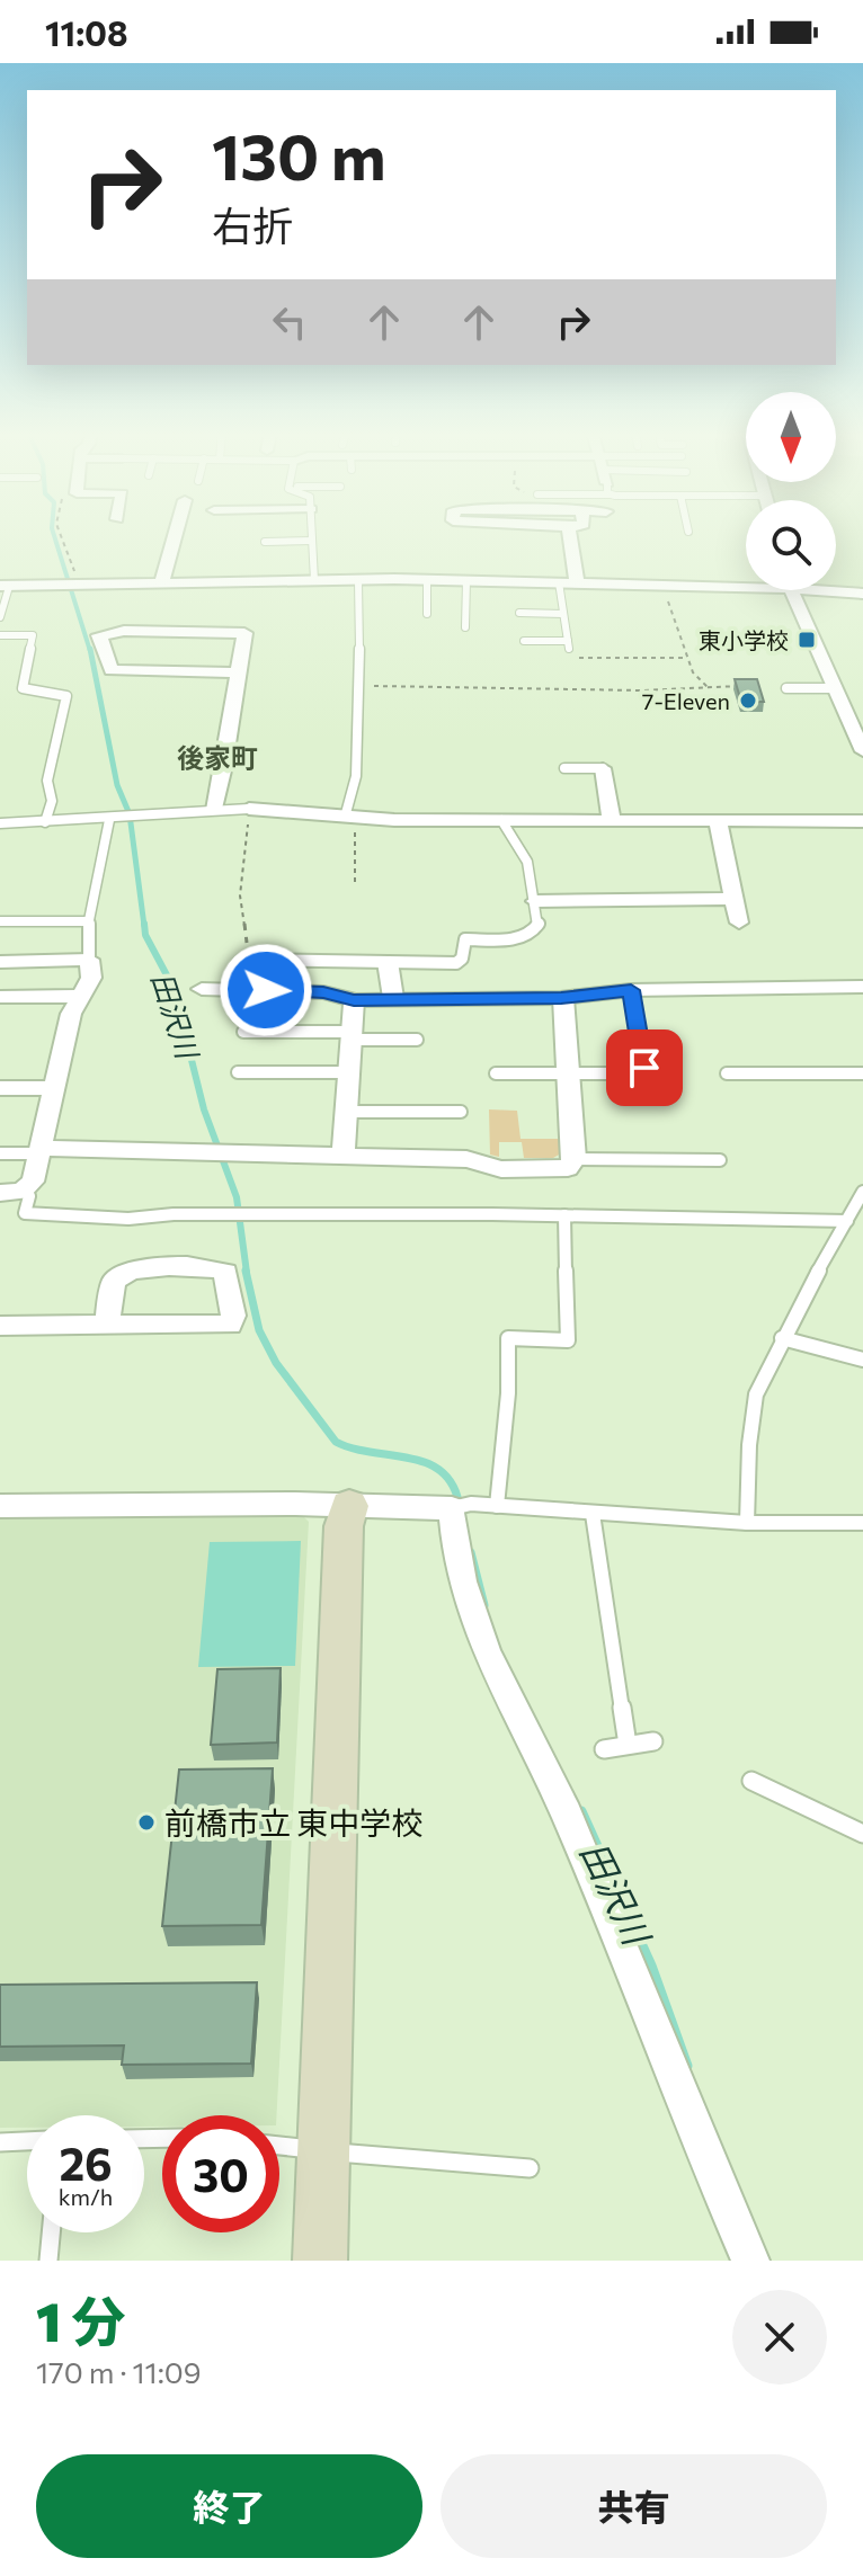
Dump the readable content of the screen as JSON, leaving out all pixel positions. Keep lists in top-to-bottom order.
{
  "districts": ["後家町"],
  "water": ["田沢川"],
  "places": {
    "transit": ["東小学校"],
    "other": ["7-Eleven", "前橋市立 東中学校"]
  },
  "north": "bottom",
  "page": {
    "status": "11:08",
    "turn": ["130 m", "右折"],
    "speed": "26 km/h",
    "limit": "30",
    "heading": ["1 分", "170 m · 11:09"],
    "buttons": ["終了", "共有"]
  }
}
